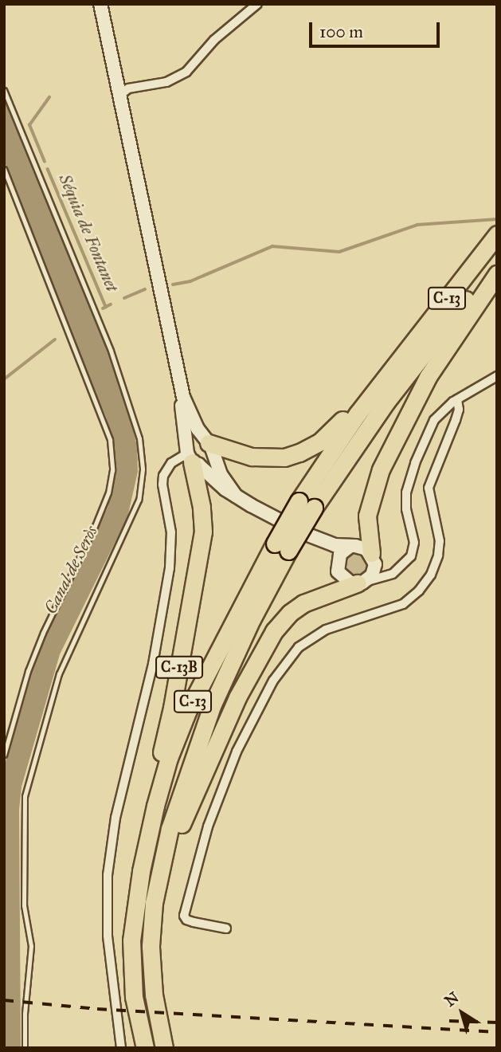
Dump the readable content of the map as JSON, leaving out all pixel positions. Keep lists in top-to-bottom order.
{
  "streets": {
    "highway": ["C-13", "C-13B"]
  },
  "crossings": [
    ["C-13", "C-13B"]
  ],
  "water": ["Séquia de Fontanet", "Canal de Seròs"],
  "scale_bar": "100 m",
  "north": "top left"
}
